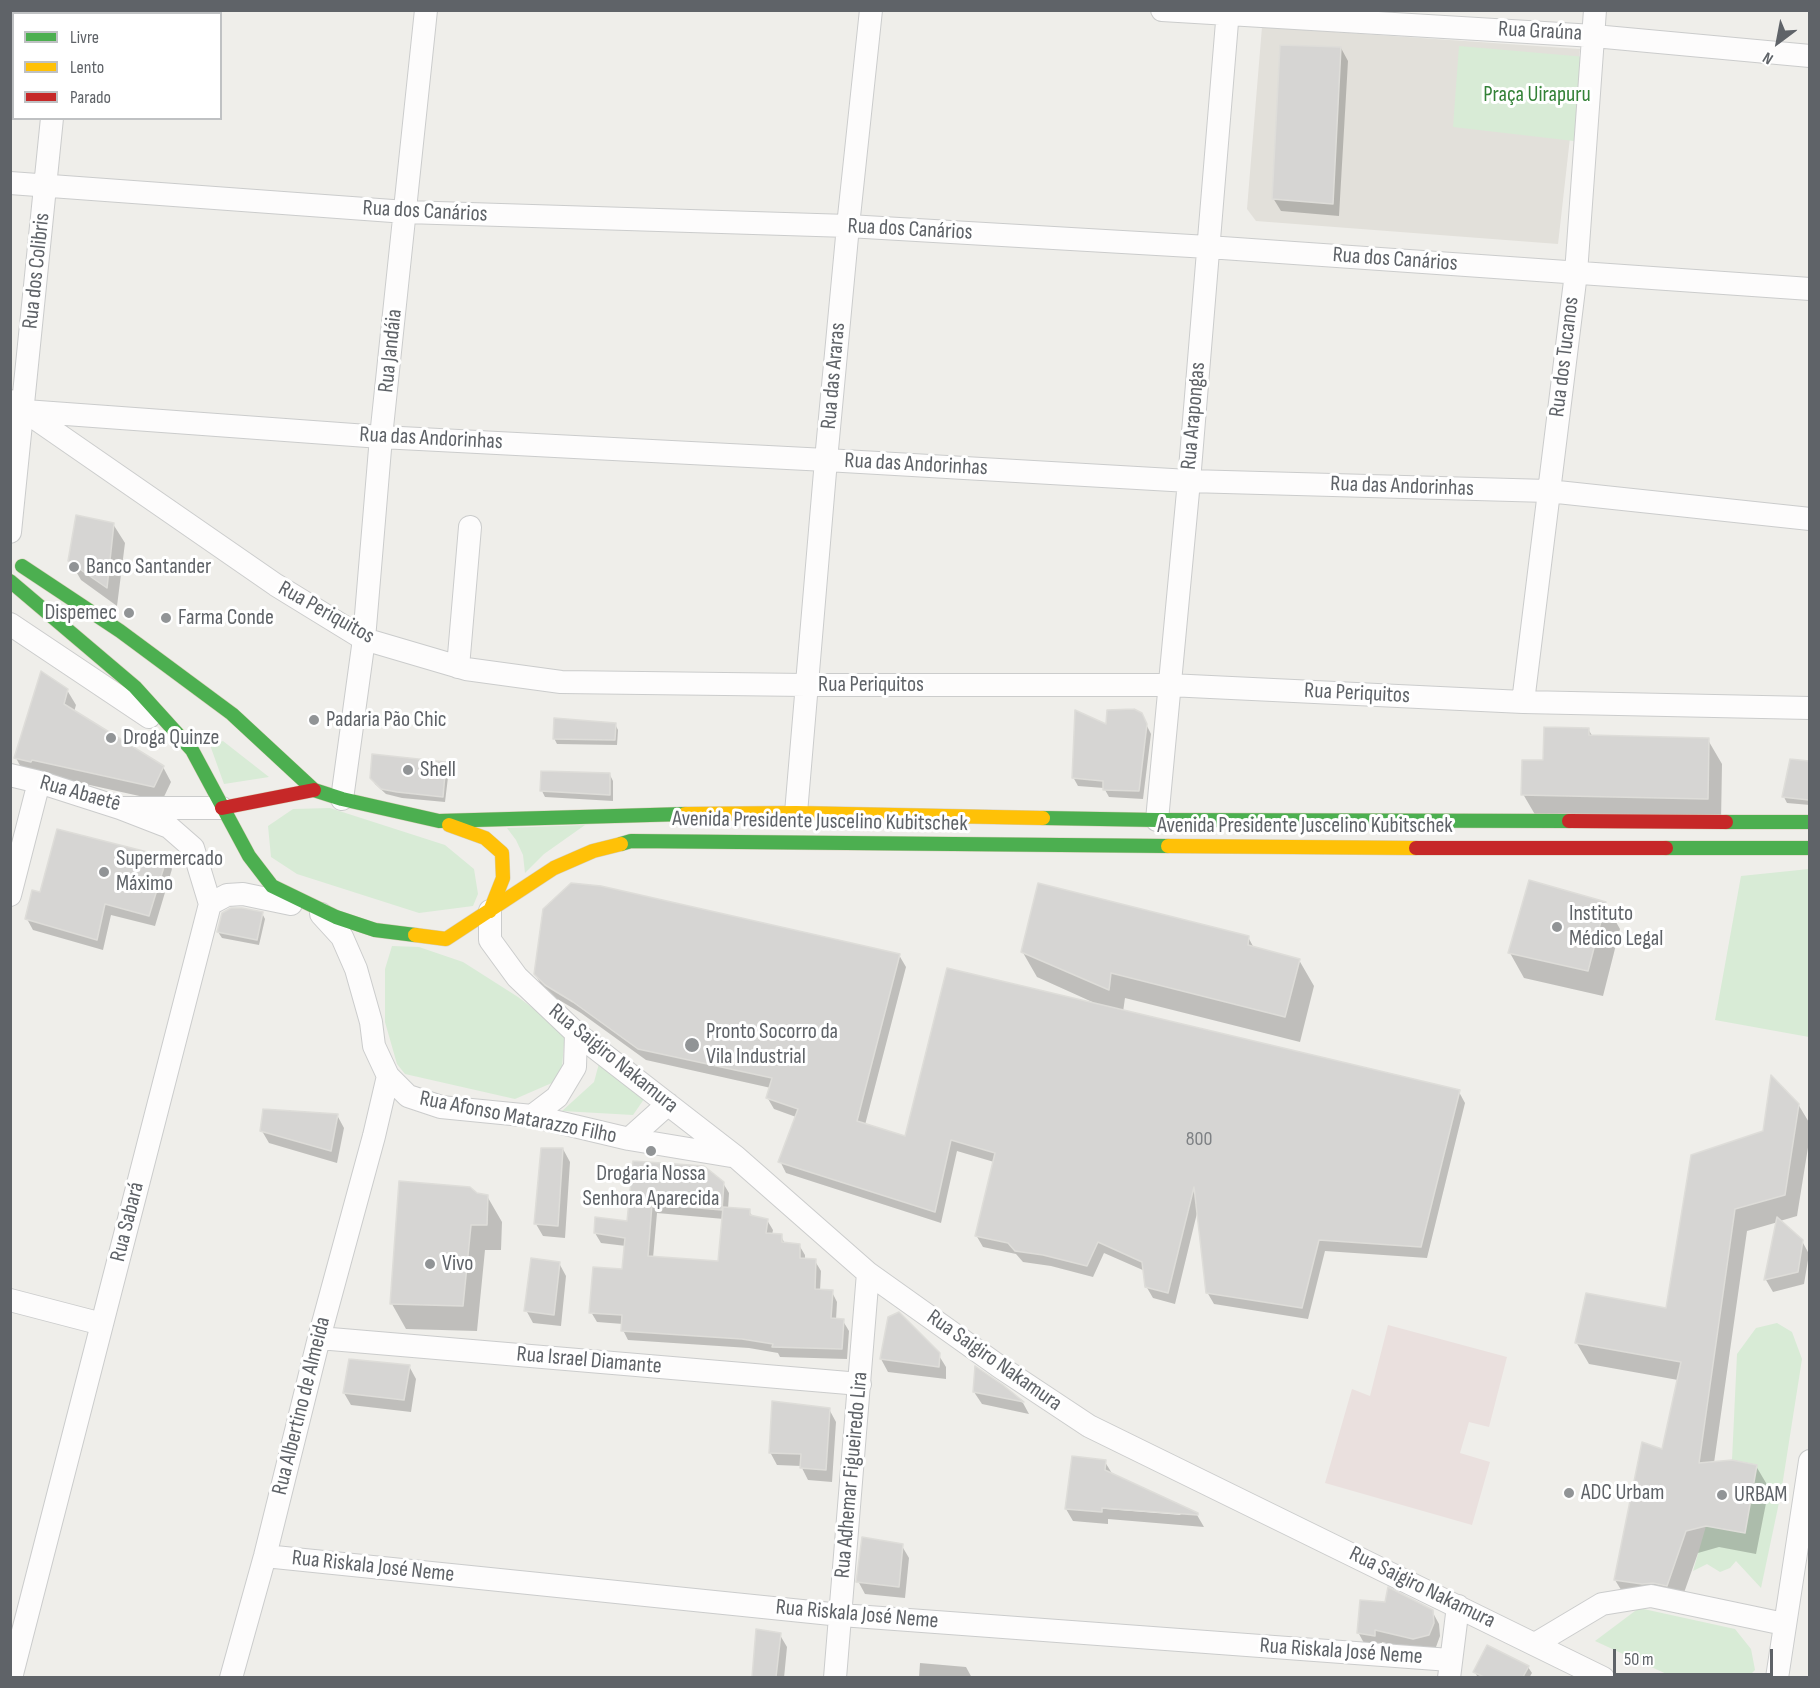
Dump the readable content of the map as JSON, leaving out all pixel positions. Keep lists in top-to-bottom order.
{
  "streets": {
    "main road": ["Avenida Presidente Juscelino Kubitschek"],
    "street": [
      "Rua Graúna",
      "Rua dos Canários",
      "Rua dos Colibris",
      "Rua Jandáia",
      "Rua dos Tucanos",
      "Rua das Araras",
      "Rua Arapongas",
      "Rua das Andorinhas",
      "Rua Periquitos",
      "Rua Abaetê",
      "Rua Saigiro Nakamura",
      "Rua Afonso Matarazzo Filho",
      "Rua Sabará",
      "Rua Israel Diamante",
      "Rua Albertino de Almeida",
      "Rua Adhemar Figueiredo Lira",
      "Rua Riskala José Neme"
    ]
  },
  "crossings": [
    ["Rua Graúna", "Rua dos Tucanos"],
    ["Rua Graúna", "Rua Arapongas"],
    ["Rua dos Canários", "Rua dos Colibris"],
    ["Rua dos Canários", "Rua Jandáia"],
    ["Rua dos Canários", "Rua dos Tucanos"],
    ["Rua dos Canários", "Rua das Araras"],
    ["Rua dos Canários", "Rua Arapongas"],
    ["Rua dos Colibris", "Rua das Andorinhas"],
    ["Rua dos Colibris", "Rua Periquitos"],
    ["Rua Jandáia", "Rua das Andorinhas"],
    ["Rua Jandáia", "Rua Periquitos"],
    ["Rua Jandáia", "Avenida Presidente Juscelino Kubitschek"],
    ["Rua dos Tucanos", "Rua das Andorinhas"],
    ["Rua dos Tucanos", "Rua Periquitos"],
    ["Rua das Araras", "Rua das Andorinhas"],
    ["Rua das Araras", "Rua Periquitos"],
    ["Rua das Araras", "Avenida Presidente Juscelino Kubitschek"],
    ["Rua Arapongas", "Rua das Andorinhas"],
    ["Rua Arapongas", "Rua Periquitos"],
    ["Rua Arapongas", "Avenida Presidente Juscelino Kubitschek"],
    ["Rua das Andorinhas", "Rua Periquitos"],
    ["Rua Abaetê", "Avenida Presidente Juscelino Kubitschek"],
    ["Avenida Presidente Juscelino Kubitschek", "Rua Saigiro Nakamura"],
    ["Avenida Presidente Juscelino Kubitschek", "Rua Afonso Matarazzo Filho"],
    ["Rua Saigiro Nakamura", "Rua Afonso Matarazzo Filho"],
    ["Rua Saigiro Nakamura", "Rua Adhemar Figueiredo Lira"],
    ["Rua Afonso Matarazzo Filho", "Rua Albertino de Almeida"],
    ["Rua Israel Diamante", "Rua Albertino de Almeida"],
    ["Rua Israel Diamante", "Rua Adhemar Figueiredo Lira"],
    ["Rua Albertino de Almeida", "Rua Riskala José Neme"],
    ["Rua Adhemar Figueiredo Lira", "Rua Riskala José Neme"]
  ],
  "parks": ["Praça Uirapuru"],
  "places": [
    "Banco Santander",
    "Dispemec",
    "Farma Conde",
    "Padaria Pão Chic",
    "Droga Quinze",
    "Shell",
    "Supermercado Máximo",
    "Instituto Médico Legal",
    "Pronto Socorro da Vila Industrial",
    "Drogaria Nossa Senhora Aparecida",
    "Vivo",
    "ADC Urbam",
    "URBAM"
  ],
  "house_numbers": ["800"],
  "legend": ["Livre", "Lento", "Parado"],
  "scale_bar": "50 m",
  "north": "bottom left"
}
